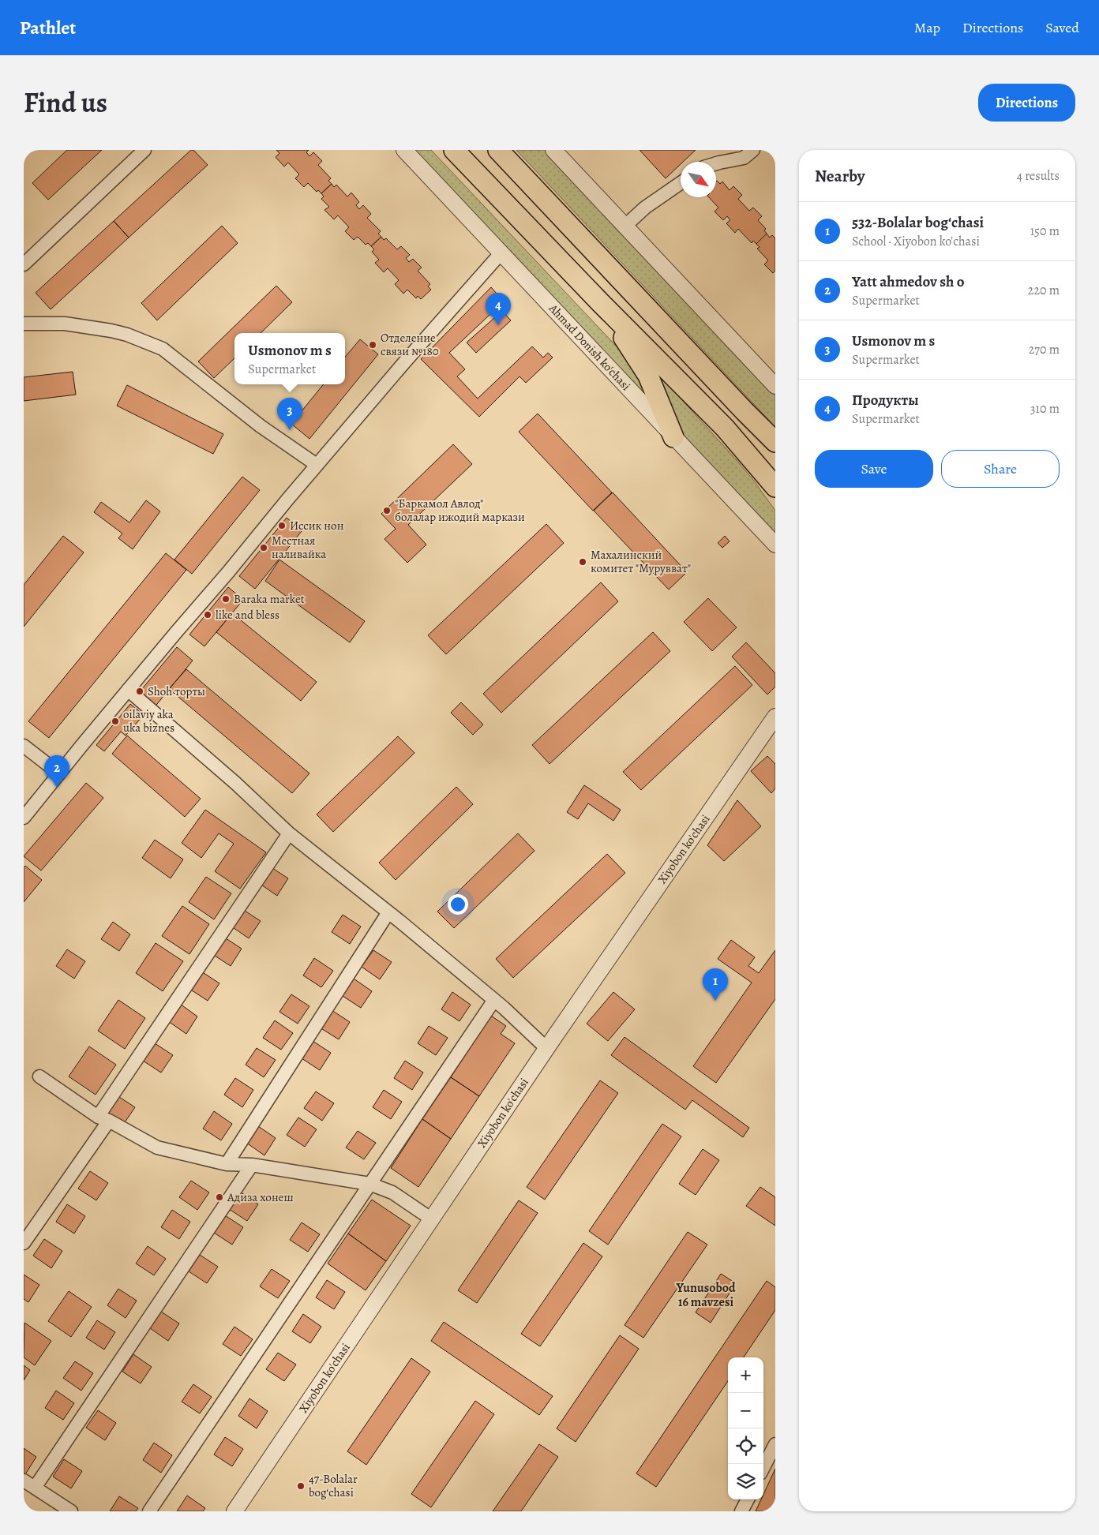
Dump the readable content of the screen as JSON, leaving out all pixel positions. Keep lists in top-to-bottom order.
{
  "streets": {
    "street": ["Ahmad Donish ko'chasi", "Xiyobon ko'chasi"]
  },
  "districts": ["Yunusobod 16 mavzesi"],
  "places": [
    "Отделение связи №180",
    "\"Баркамол Авлод\" болалар ижодий маркази",
    "Иссик нон",
    "Местная наливайка",
    "Махалинский комитет \"Мурувват\"",
    "Baraka market",
    "like and bless",
    "Shoh торты",
    "oilaviy aka uka biznes",
    "Адиза хонеш",
    "47-Bolalar bogʻchasi"
  ],
  "north": "bottom right",
  "page": {
    "header": "Pathlet",
    "nav": ["Map", "Directions", "Saved"],
    "title": "Find us",
    "buttons": [
      "Directions",
      ["Save", "Share"]
    ],
    "heading": ["Nearby", "4 results"],
    "list": [
      {
        "mark": "1",
        "name": "532-Bolalar bogʻchasi",
        "note": "School · Xiyobon ko'chasi",
        "value": "150 m"
      },
      {
        "mark": "2",
        "name": "Yatt ahmedov sh o",
        "note": "Supermarket",
        "value": "220 m"
      },
      {
        "mark": "3",
        "name": "Usmonov m s",
        "note": "Supermarket",
        "value": "270 m"
      },
      {
        "mark": "4",
        "name": "Продукты",
        "note": "Supermarket",
        "value": "310 m"
      }
    ],
    "pins": [
      "4",
      "3",
      "2",
      "1"
    ],
    "popup": ["Usmonov m s", "Supermarket"],
    "map_buttons": ["+", "−"]
  }
}
